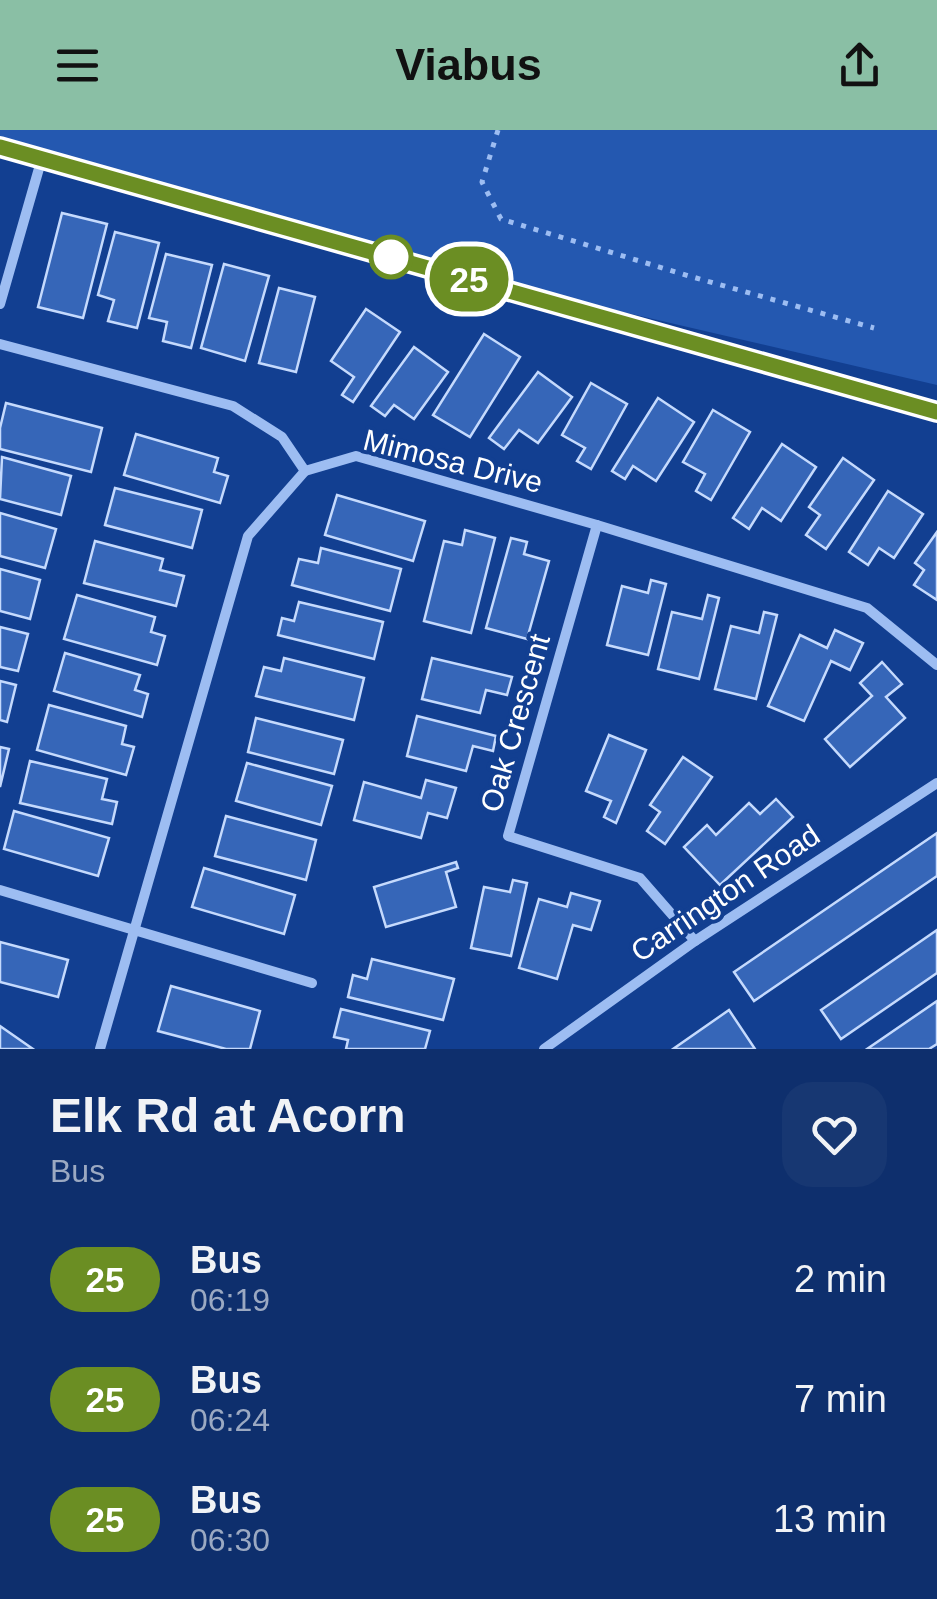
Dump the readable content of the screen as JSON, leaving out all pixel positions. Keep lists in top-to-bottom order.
{
  "streets": {
    "street": ["Mimosa Drive", "Oak Crescent", "Carrington Road"]
  },
  "crossings": [
    ["Mimosa Drive", "Oak Crescent"],
    ["Oak Crescent", "Carrington Road"]
  ],
  "lines": ["bus line 25"],
  "page": {
    "header": "Viabus",
    "on_map": "25",
    "heading": ["Elk Rd at Acorn", "Bus"],
    "list": [
      {
        "mark": "25",
        "name": "Bus",
        "note": "06:19",
        "value": "2 min"
      },
      {
        "mark": "25",
        "name": "Bus",
        "note": "06:24",
        "value": "7 min"
      },
      {
        "mark": "25",
        "name": "Bus",
        "note": "06:30",
        "value": "13 min"
      }
    ]
  }
}
